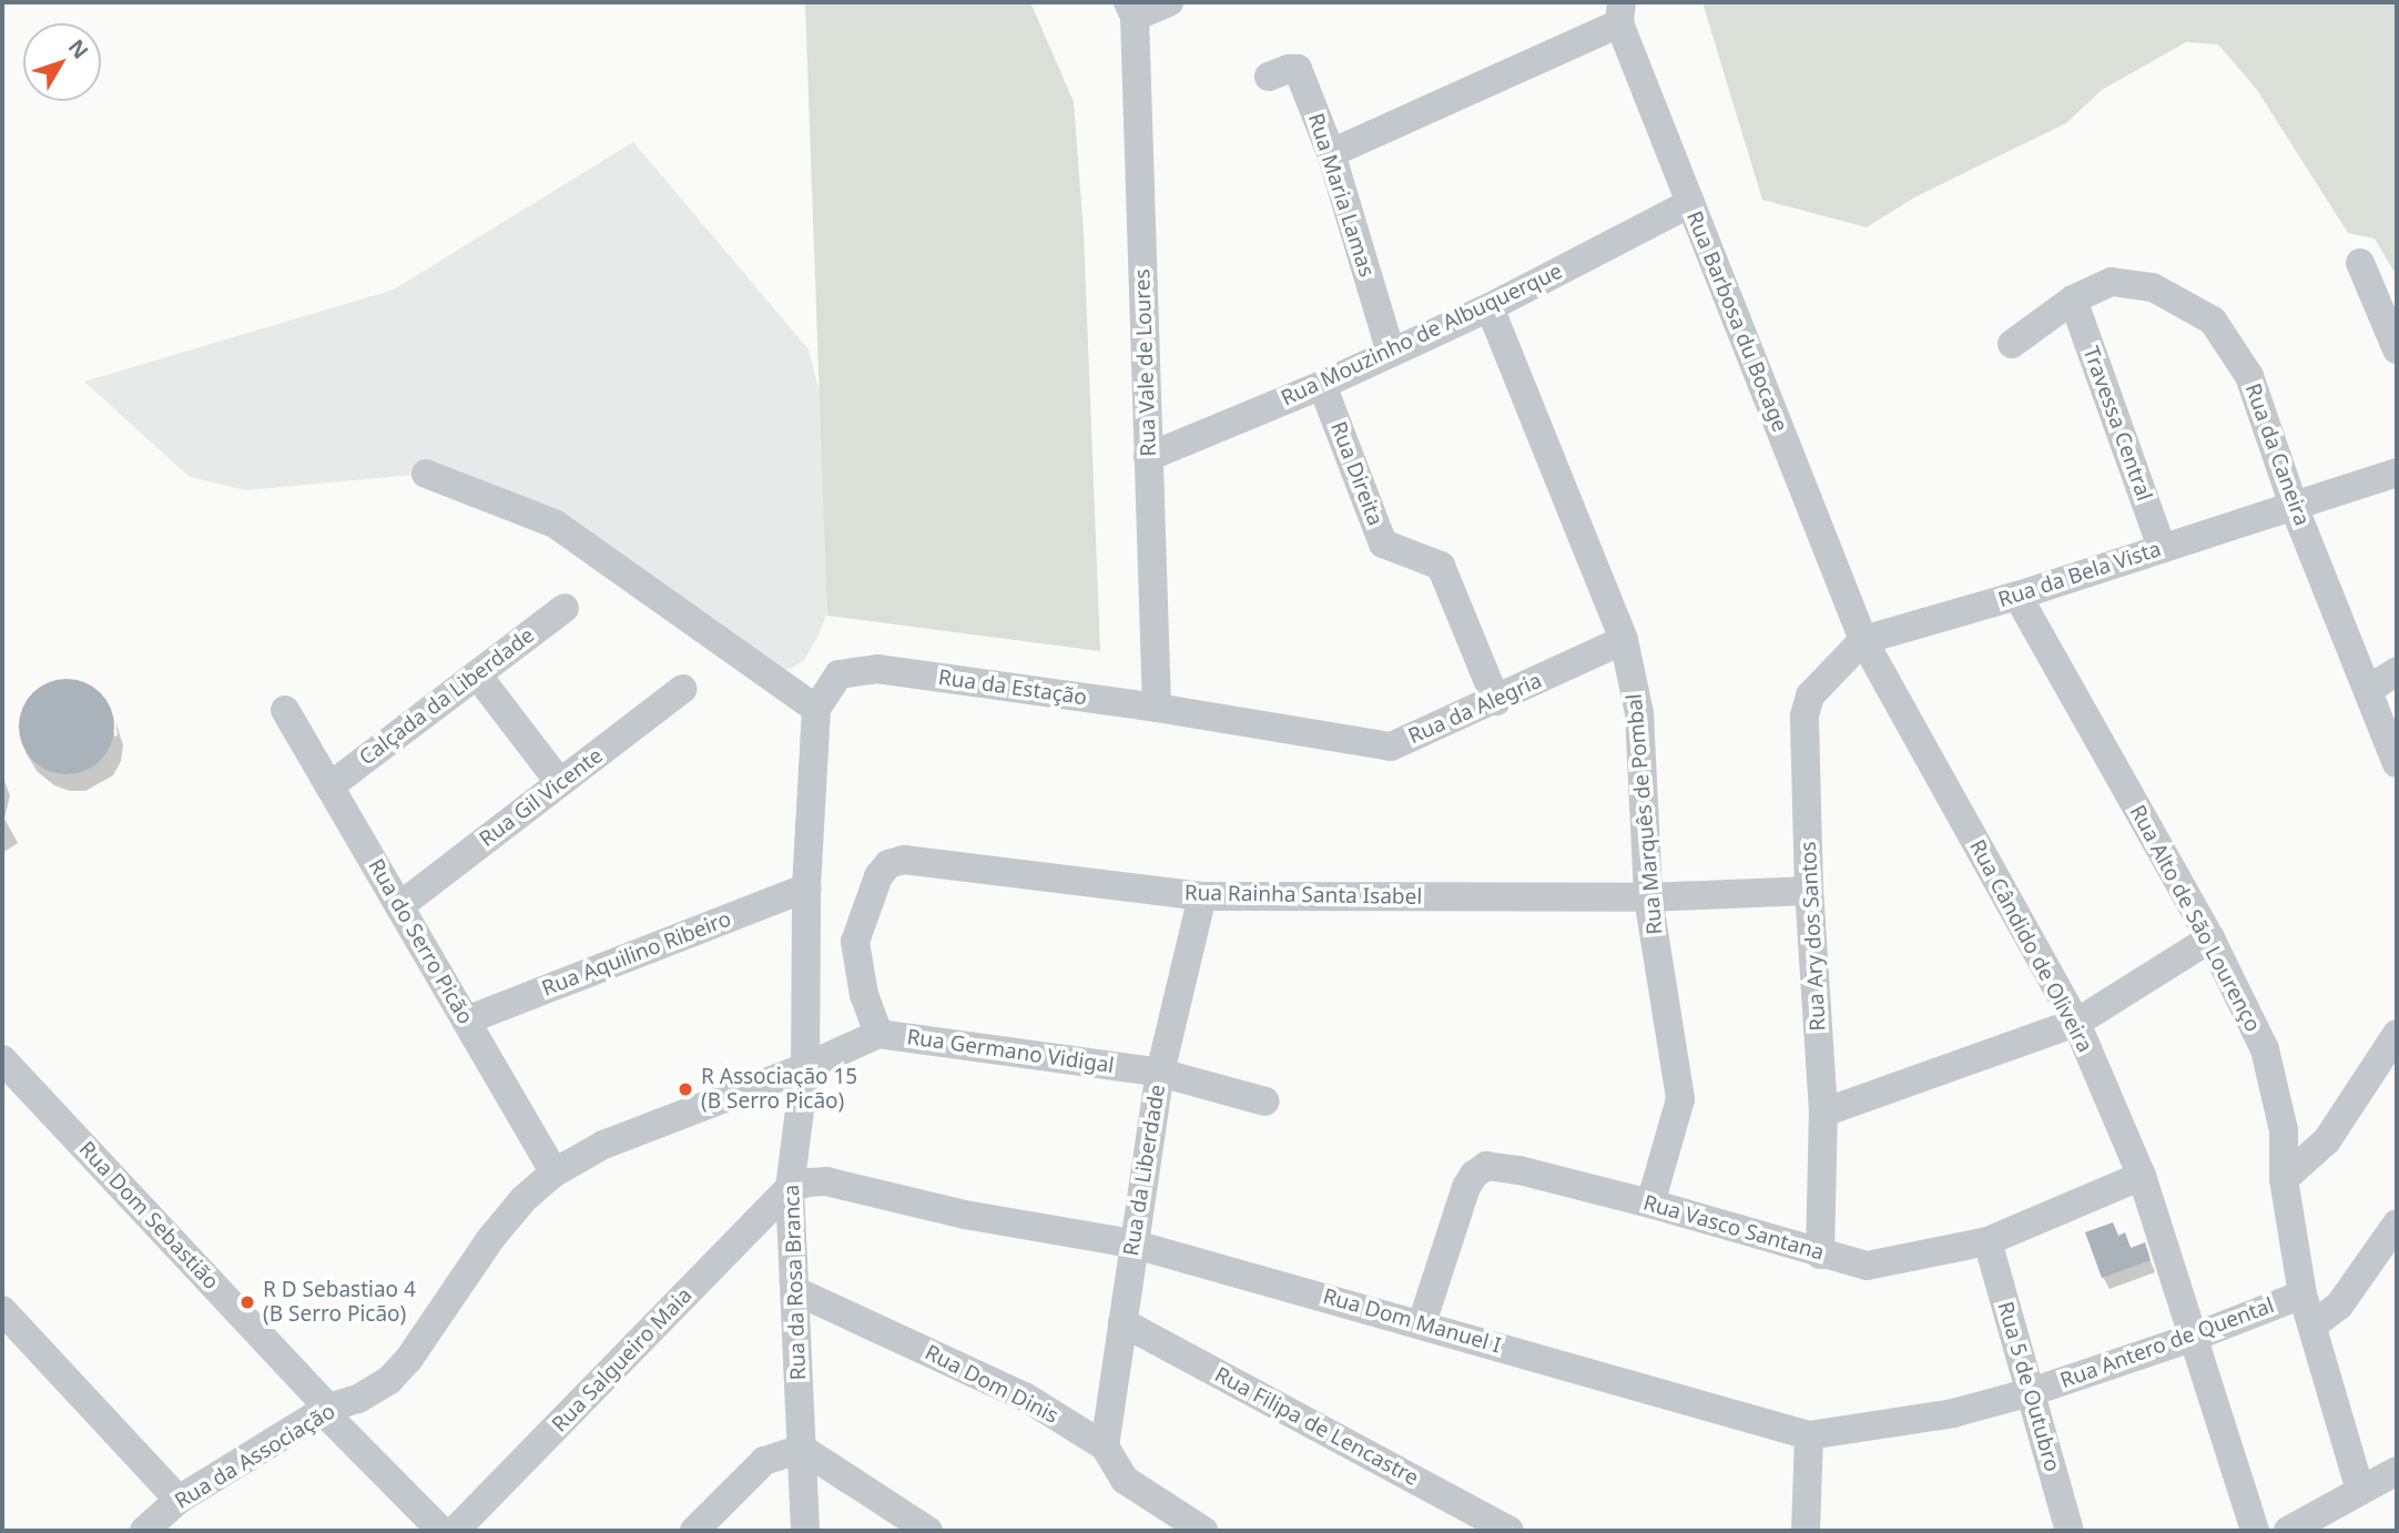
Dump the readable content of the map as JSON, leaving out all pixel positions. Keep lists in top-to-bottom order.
{
  "streets": {
    "street": [
      "Rua Maria Lamas",
      "Rua Barbosa du Bocage",
      "Rua Mouzinho de Albuquerque",
      "Rua Vale de Loures",
      "Travessa Central",
      "Rua da Caneira",
      "Rua Direita",
      "Rua da Bela Vista",
      "Rua da Estação",
      "Calçada da Liberdade",
      "Rua da Alegria",
      "Rua Gil Vicente",
      "Rua Marquês de Pombal",
      "Rua Rainha Santa Isabel",
      "Rua Alto de São Lourenço",
      "Rua Ary dos Santos",
      "Rua do Serro Picão",
      "Rua Cândido de Oliveira",
      "Rua Aquilino Ribeiro",
      "Rua Germano Vidigal",
      "Rua da Liberdade",
      "Rua Dom Sebastião",
      "Rua Vasco Santana",
      "Rua da Rosa Branca",
      "Rua Dom Manuel I",
      "Rua Antero de Quental",
      "Rua Salgueiro Maia",
      "Rua Dom Dinis",
      "Rua 5 de Outubro",
      "Rua Filipa de Lencastre",
      "Rua da Associação"
    ]
  },
  "crossings": [
    ["Rua Maria Lamas", "Rua Mouzinho de Albuquerque"],
    ["Rua Barbosa du Bocage", "Rua Mouzinho de Albuquerque"],
    ["Rua Barbosa du Bocage", "Rua da Bela Vista"],
    ["Rua Barbosa du Bocage", "Rua Ary dos Santos"],
    ["Rua Barbosa du Bocage", "Rua Cândido de Oliveira"],
    ["Rua Mouzinho de Albuquerque", "Rua Vale de Loures"],
    ["Rua Mouzinho de Albuquerque", "Rua Direita"],
    ["Rua Mouzinho de Albuquerque", "Rua Marquês de Pombal"],
    ["Rua Vale de Loures", "Rua da Estação"],
    ["Travessa Central", "Rua da Caneira"],
    ["Travessa Central", "Rua da Bela Vista"],
    ["Rua da Caneira", "Rua da Bela Vista"],
    ["Rua Direita", "Rua da Alegria"],
    ["Rua da Bela Vista", "Rua Alto de São Lourenço"],
    ["Rua da Bela Vista", "Rua Ary dos Santos"],
    ["Rua da Bela Vista", "Rua Cândido de Oliveira"],
    ["Rua da Estação", "Rua da Alegria"],
    ["Rua da Estação", "Rua da Rosa Branca"],
    ["Calçada da Liberdade", "Rua do Serro Picão"],
    ["Rua da Alegria", "Rua Marquês de Pombal"],
    ["Rua Gil Vicente", "Rua do Serro Picão"],
    ["Rua Marquês de Pombal", "Rua Rainha Santa Isabel"],
    ["Rua Marquês de Pombal", "Rua Vasco Santana"],
    ["Rua Rainha Santa Isabel", "Rua Ary dos Santos"],
    ["Rua Rainha Santa Isabel", "Rua Germano Vidigal"],
    ["Rua Rainha Santa Isabel", "Rua da Liberdade"],
    ["Rua Alto de São Lourenço", "Rua Antero de Quental"],
    ["Rua Ary dos Santos", "Rua Cândido de Oliveira"],
    ["Rua Ary dos Santos", "Rua Vasco Santana"],
    ["Rua do Serro Picão", "Rua Aquilino Ribeiro"],
    ["Rua do Serro Picão", "Rua da Associação"],
    ["Rua Cândido de Oliveira", "Rua Vasco Santana"],
    ["Rua Cândido de Oliveira", "Rua Antero de Quental"],
    ["Rua Aquilino Ribeiro", "Rua da Rosa Branca"],
    ["Rua Germano Vidigal", "Rua da Liberdade"],
    ["Rua Germano Vidigal", "Rua da Rosa Branca"],
    ["Rua Germano Vidigal", "Rua da Associação"],
    ["Rua da Liberdade", "Rua Dom Manuel I"],
    ["Rua da Liberdade", "Rua Dom Dinis"],
    ["Rua da Liberdade", "Rua Filipa de Lencastre"],
    ["Rua Dom Sebastião", "Rua da Associação"],
    ["Rua Vasco Santana", "Rua Dom Manuel I"],
    ["Rua Vasco Santana", "Rua 5 de Outubro"],
    ["Rua da Rosa Branca", "Rua Dom Manuel I"],
    ["Rua da Rosa Branca", "Rua Salgueiro Maia"],
    ["Rua da Rosa Branca", "Rua Dom Dinis"],
    ["Rua da Rosa Branca", "Rua da Associação"],
    ["Rua Dom Manuel I", "Rua Antero de Quental"],
    ["Rua Dom Manuel I", "Rua Salgueiro Maia"],
    ["Rua Dom Manuel I", "Rua 5 de Outubro"],
    ["Rua Antero de Quental", "Rua 5 de Outubro"]
  ],
  "places": ["R Associação 15 (B Serro Picão)", "R D Sebastiao 4 (B Serro Picão)"],
  "north": "top right"
}
